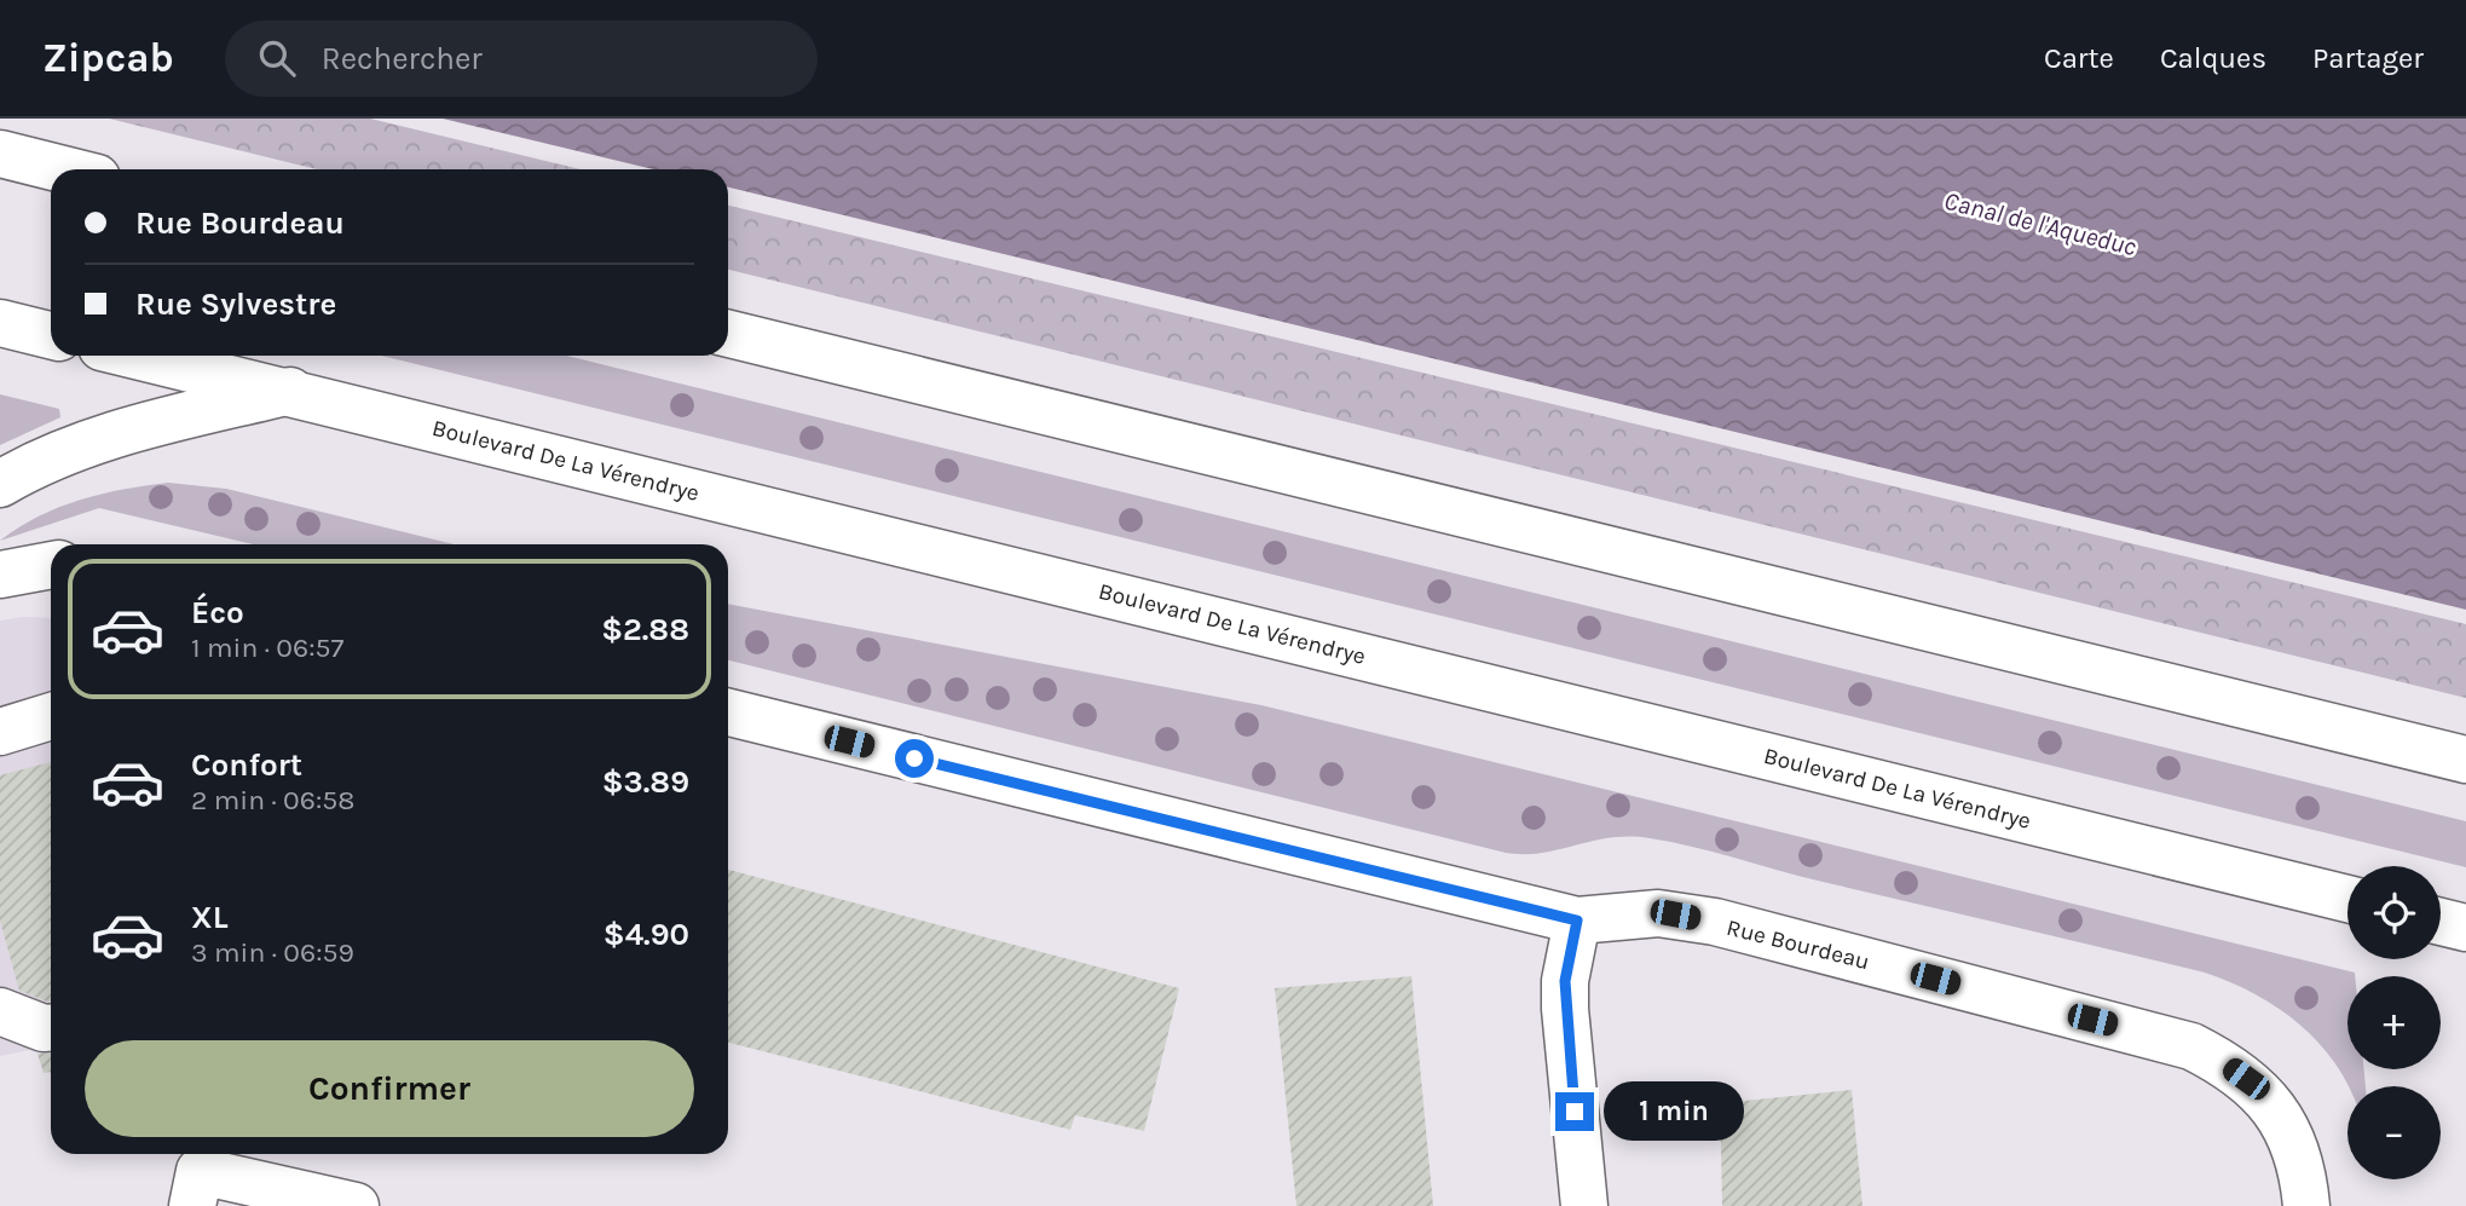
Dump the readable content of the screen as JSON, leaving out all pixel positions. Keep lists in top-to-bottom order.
{
  "streets": {
    "main road": ["Boulevard De La Vérendrye", "Rue Bourdeau"]
  },
  "water": ["Canal de l'Aqueduc"],
  "page": {
    "header": "Zipcab",
    "search": "Rechercher",
    "nav": ["Carte", "Calques", "Partager"],
    "banner": ["Rue Bourdeau", "Rue Sylvestre"],
    "list": [
      {
        "name": "Éco",
        "note": "1 min · 06:57",
        "value": "$2.88"
      },
      {
        "name": "Confort",
        "note": "2 min · 06:58",
        "value": "$3.89"
      },
      {
        "name": "XL",
        "note": "3 min · 06:59",
        "value": "$4.90"
      }
    ],
    "map_buttons": ["+", "−"],
    "buttons": "Confirmer",
    "bubble": "1 min"
  }
}
